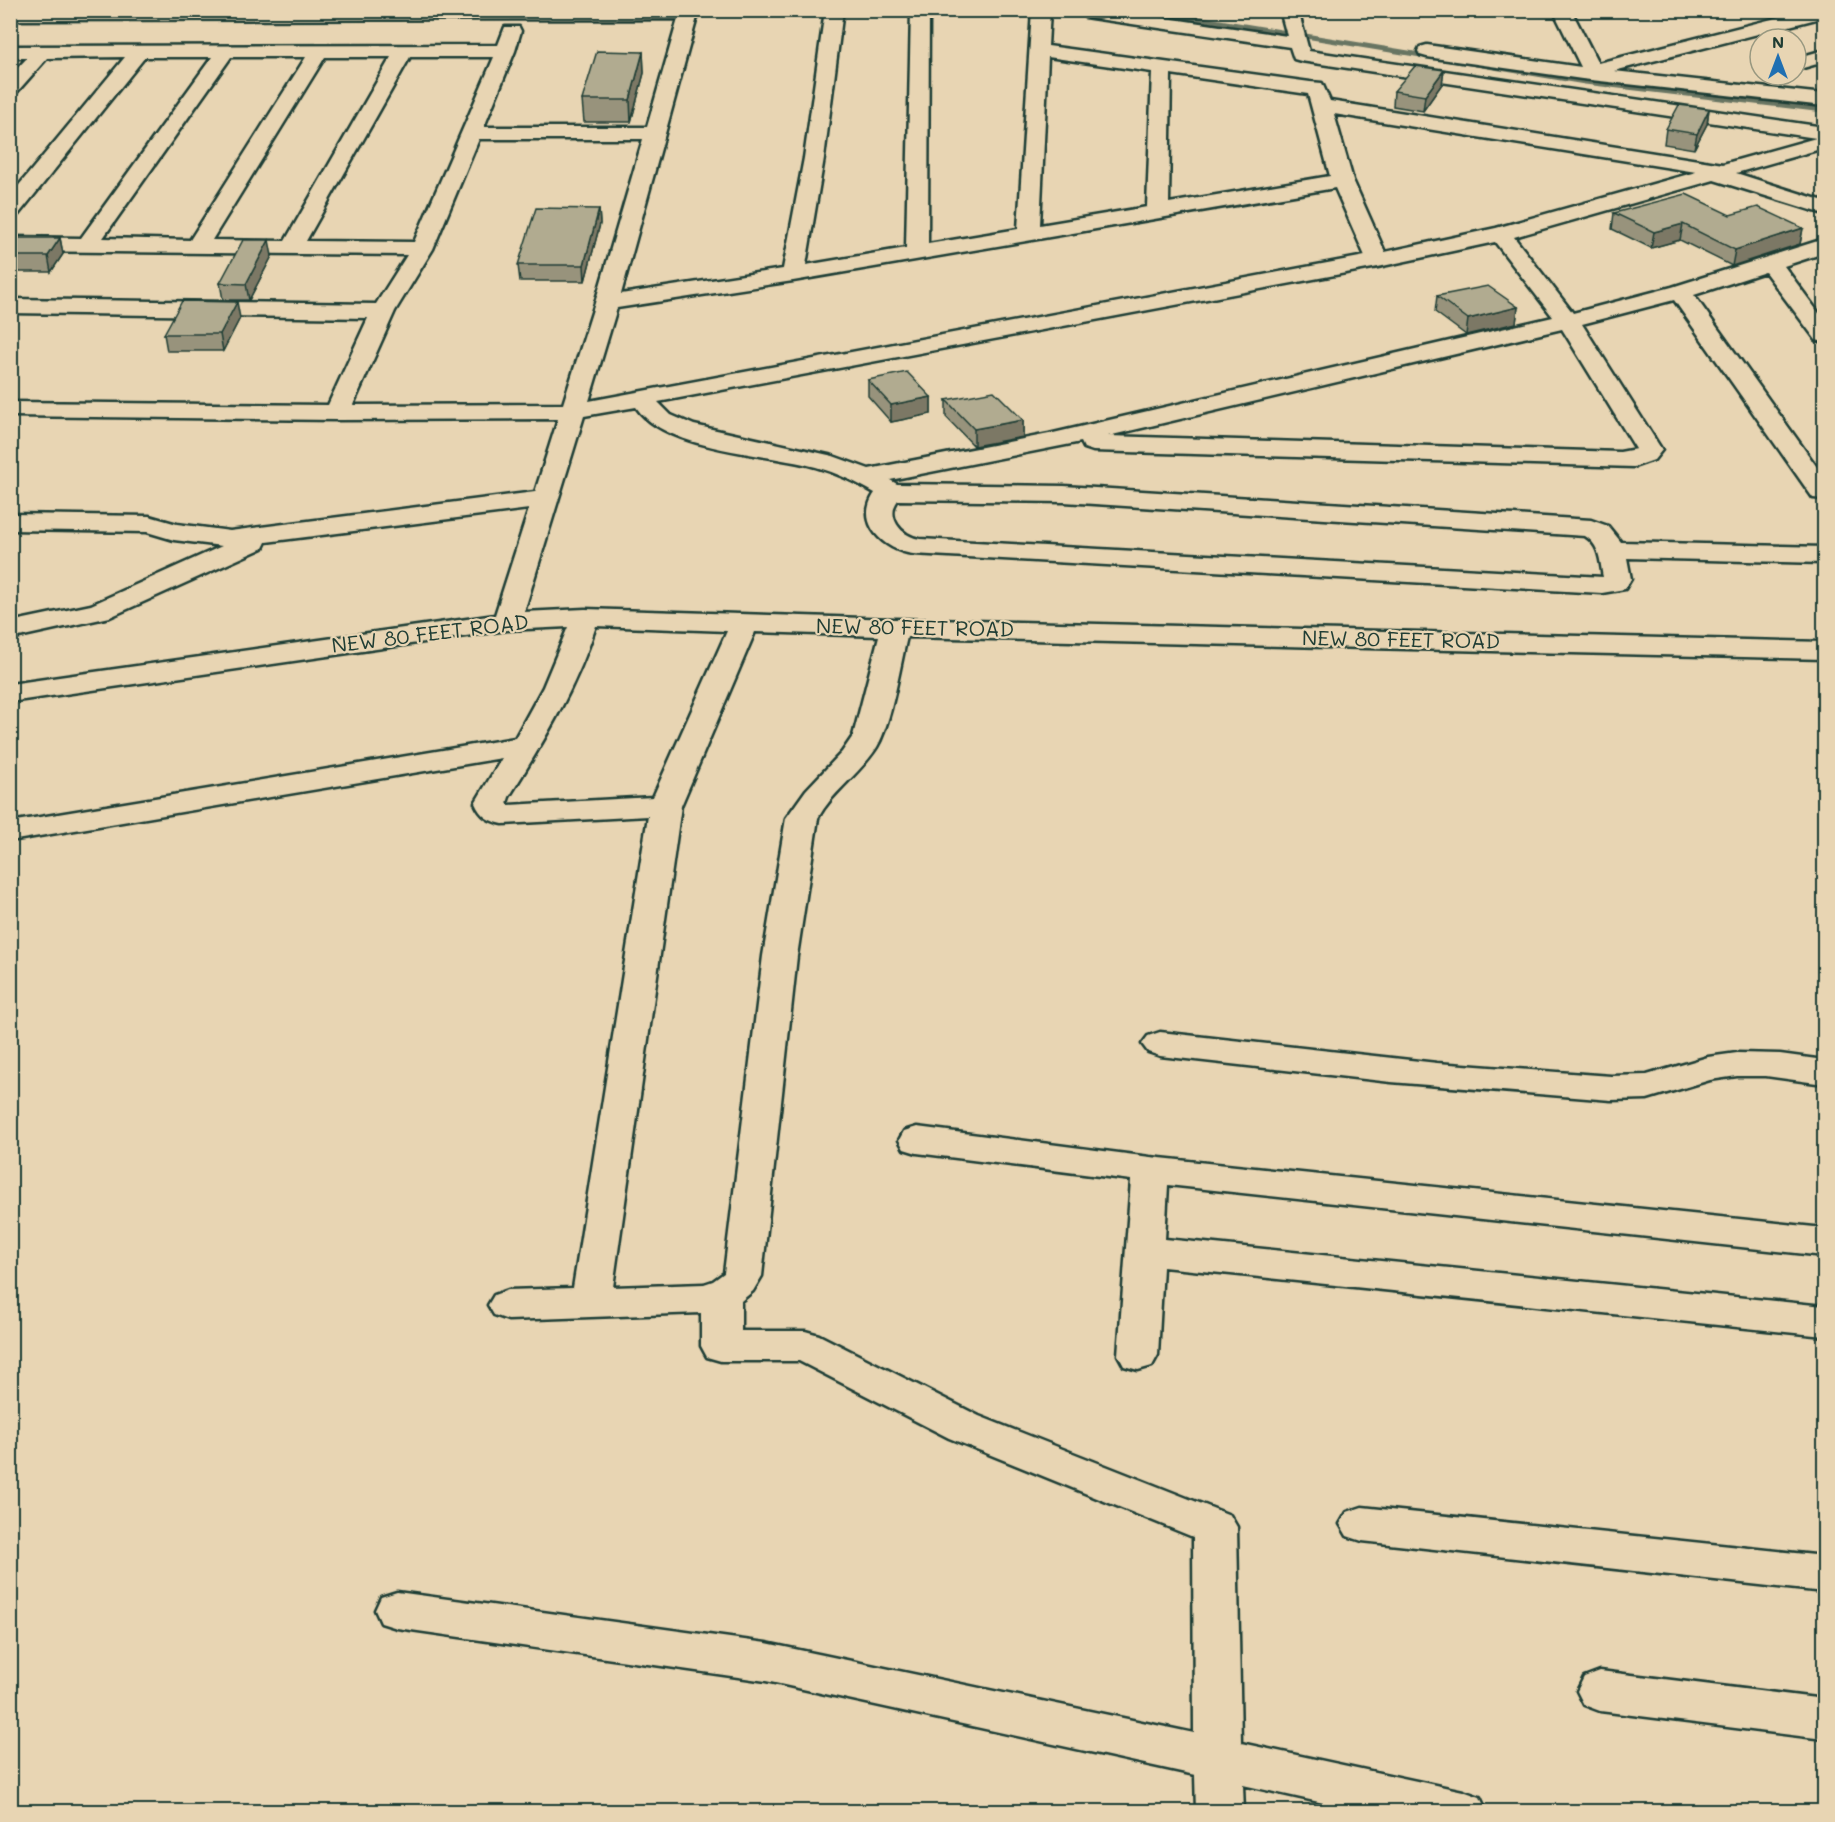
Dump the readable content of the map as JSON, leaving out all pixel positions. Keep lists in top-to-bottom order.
{
  "streets": {
    "street": ["NEW 80 FEET ROAD"]
  },
  "north": "top"
}
